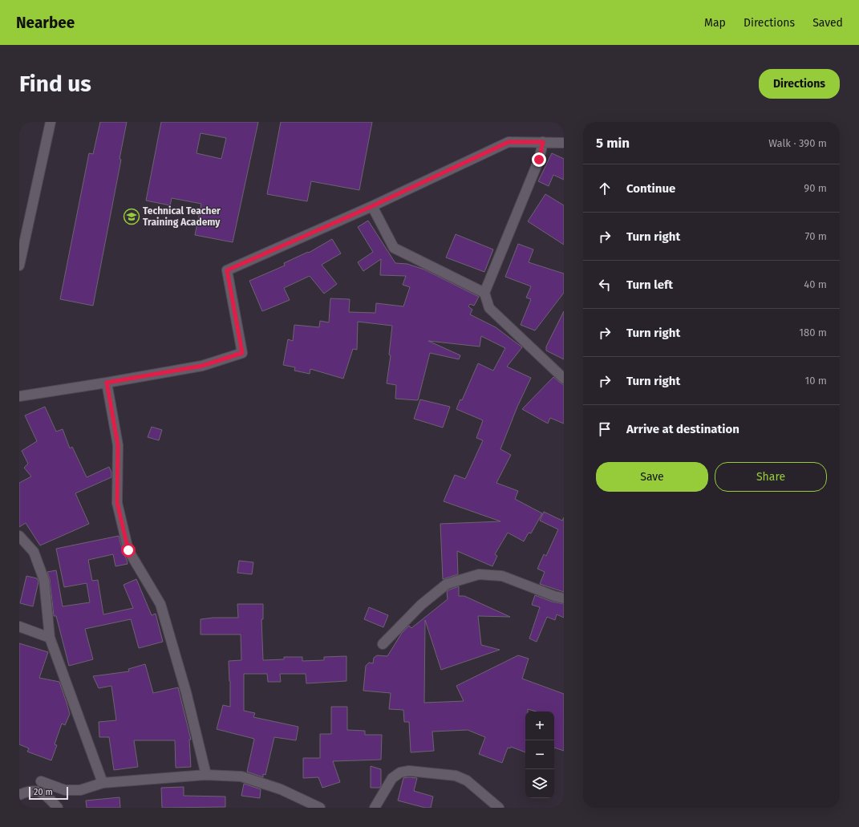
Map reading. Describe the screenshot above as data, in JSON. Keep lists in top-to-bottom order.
{
  "places": {
    "school or university": ["Technical Teacher Training Academy"]
  },
  "scale_bar": "20 m",
  "page": {
    "header": "Nearbee",
    "nav": ["Map", "Directions", "Saved"],
    "buttons": [
      "Directions",
      ["Save", "Share"]
    ],
    "title": "Find us",
    "heading": ["5 min", "Walk · 390 m"],
    "list": [
      ["Continue", "90 m"],
      ["Turn right", "70 m"],
      ["Turn left", "40 m"],
      ["Turn right", "180 m"],
      ["Turn right", "10 m"],
      "Arrive at destination"
    ],
    "map_buttons": ["+", "−"],
    "scale": "20 m"
  }
}
